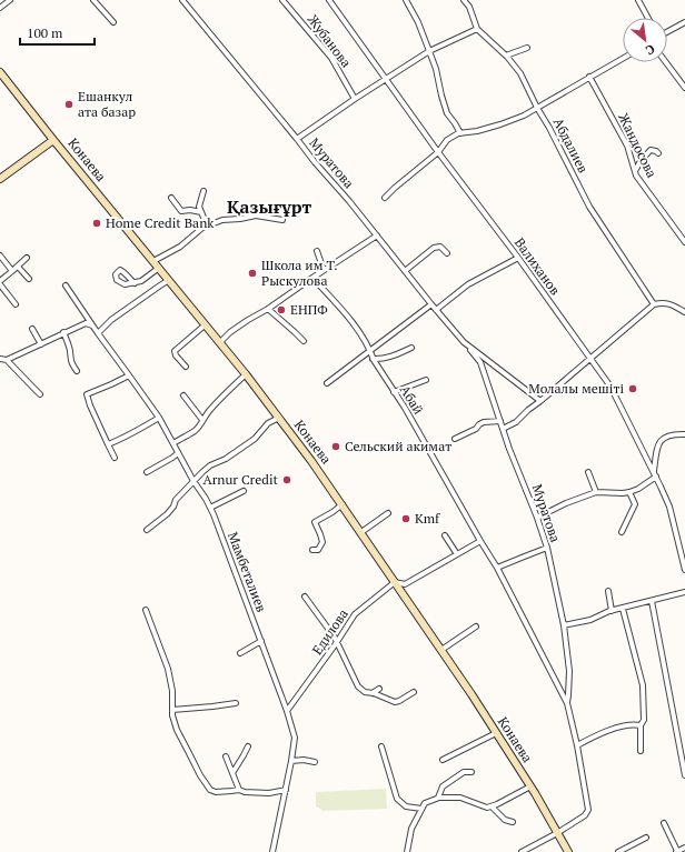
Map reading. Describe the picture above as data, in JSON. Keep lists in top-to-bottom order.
{
  "streets": {
    "main road": ["Конаева"],
    "street": [
      "Жубанова",
      "Абдалиев",
      "Жандосова",
      "Муратова",
      "Валиханов",
      "Абай",
      "Мамбеталиев",
      "Едилова"
    ]
  },
  "crossings": [
    ["Конаева", "Едилова"],
    ["Муратова", "Абай"],
    ["Мамбеталиев", "Едилова"]
  ],
  "districts": ["Қазығұрт"],
  "places": [
    "Ешанкул ата базар",
    "Home Credit Bank",
    "Школа им Т. Рыскулова",
    "ЕНПФ",
    "Молалы мешіті",
    "Сельский акимат",
    "Arnur Credit",
    "Kmf"
  ],
  "scale_bar": "100 m",
  "north": "bottom right"
}
